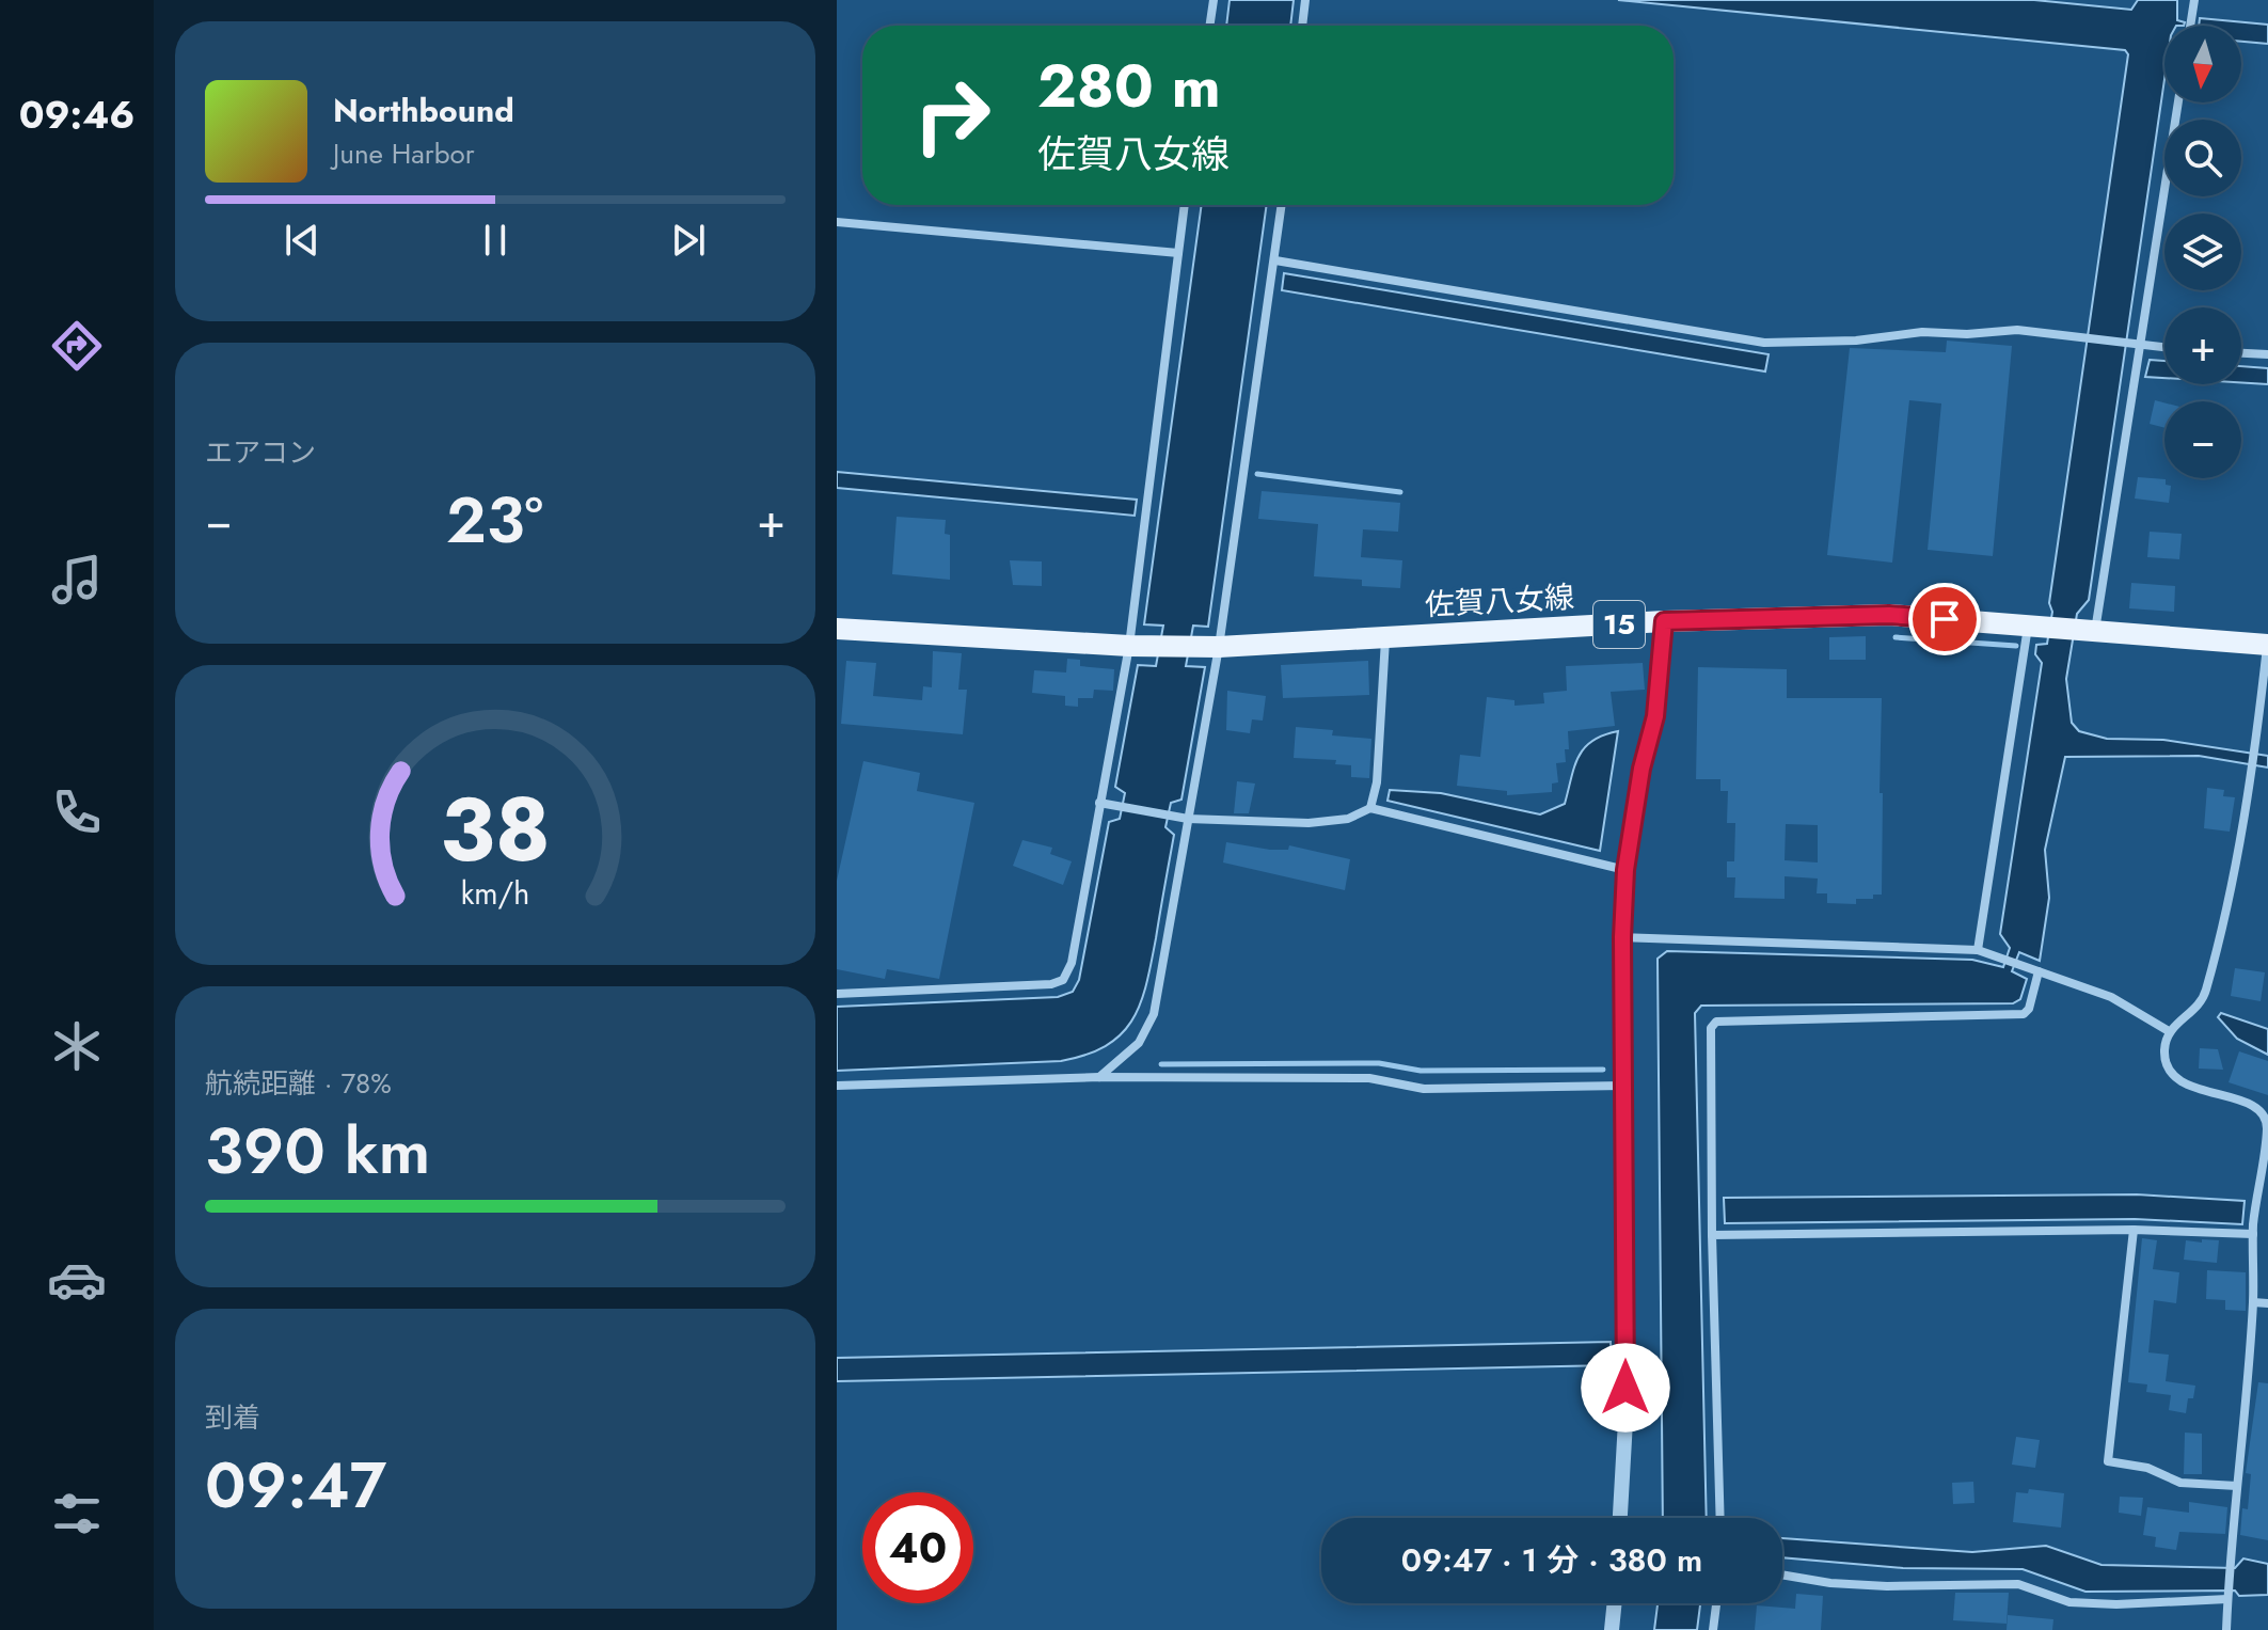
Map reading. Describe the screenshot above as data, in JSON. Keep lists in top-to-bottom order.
{
  "streets": {
    "main road": ["佐賀八女線", "15"]
  },
  "north": "bottom",
  "page": {
    "tabs": "09:46",
    "map_buttons": ["+", "−"],
    "turn": ["280 m", "佐賀八女線"],
    "song": ["Northbound", "June Harbor"],
    "tile": [
      "エアコン",
      ["航続距離 · 78%", "390 km"],
      ["到着", "09:47"]
    ],
    "heat": ["−", "23°", "+"],
    "limit": "40",
    "trip": "09:47 · 1 分 · 380 m",
    "gauge": ["38", "km/h"]
  }
}
